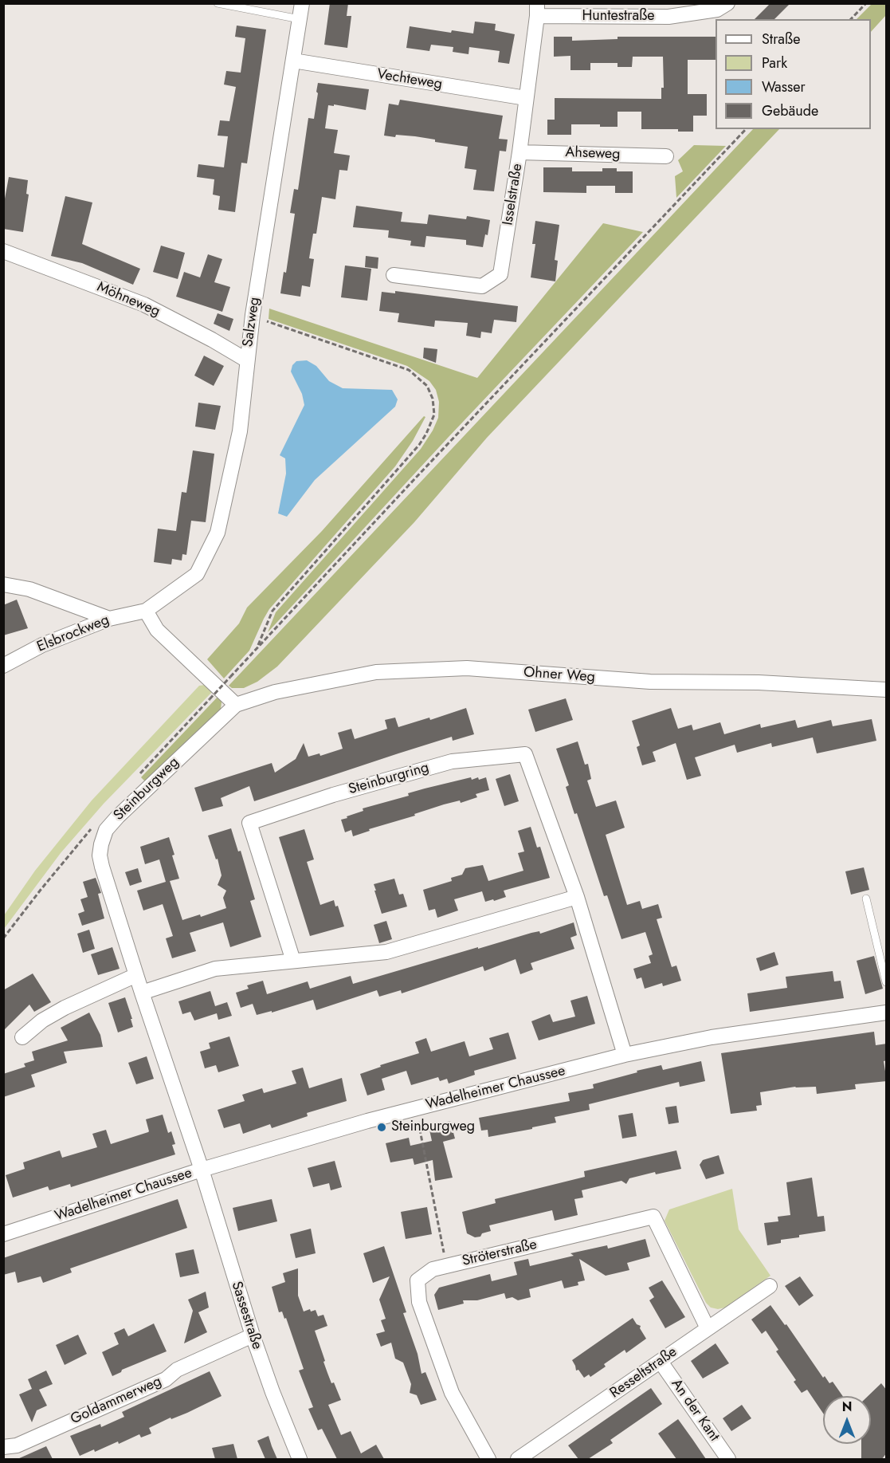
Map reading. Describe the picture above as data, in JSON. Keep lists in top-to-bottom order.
{
  "streets": {
    "street": [
      "Huntestraße",
      "Vechteweg",
      "Ahseweg",
      "Isselstraße",
      "Möhneweg",
      "Salzweg",
      "Elsbrockweg",
      "Ohner Weg",
      "Steinburgring",
      "Steinburgweg",
      "Wadelheimer Chaussee",
      "Ströterstraße",
      "Sassestraße",
      "Resseltstraße",
      "Goldammerweg",
      "An der Kant"
    ]
  },
  "crossings": [
    ["Huntestraße", "Isselstraße"],
    ["Vechteweg", "Isselstraße"],
    ["Vechteweg", "Salzweg"],
    ["Ahseweg", "Isselstraße"],
    ["Möhneweg", "Salzweg"],
    ["Salzweg", "Elsbrockweg"],
    ["Ohner Weg", "Steinburgweg"],
    ["Steinburgring", "Wadelheimer Chaussee"],
    ["Steinburgweg", "Wadelheimer Chaussee"],
    ["Steinburgweg", "Sassestraße"],
    ["Wadelheimer Chaussee", "Sassestraße"],
    ["Ströterstraße", "Resseltstraße"],
    ["Sassestraße", "Goldammerweg"],
    ["Resseltstraße", "An der Kant"]
  ],
  "places": ["Steinburgweg"],
  "legend": [
    "Straße",
    "Park",
    "Wasser",
    "Gebäude"
  ],
  "north": "top"
}
